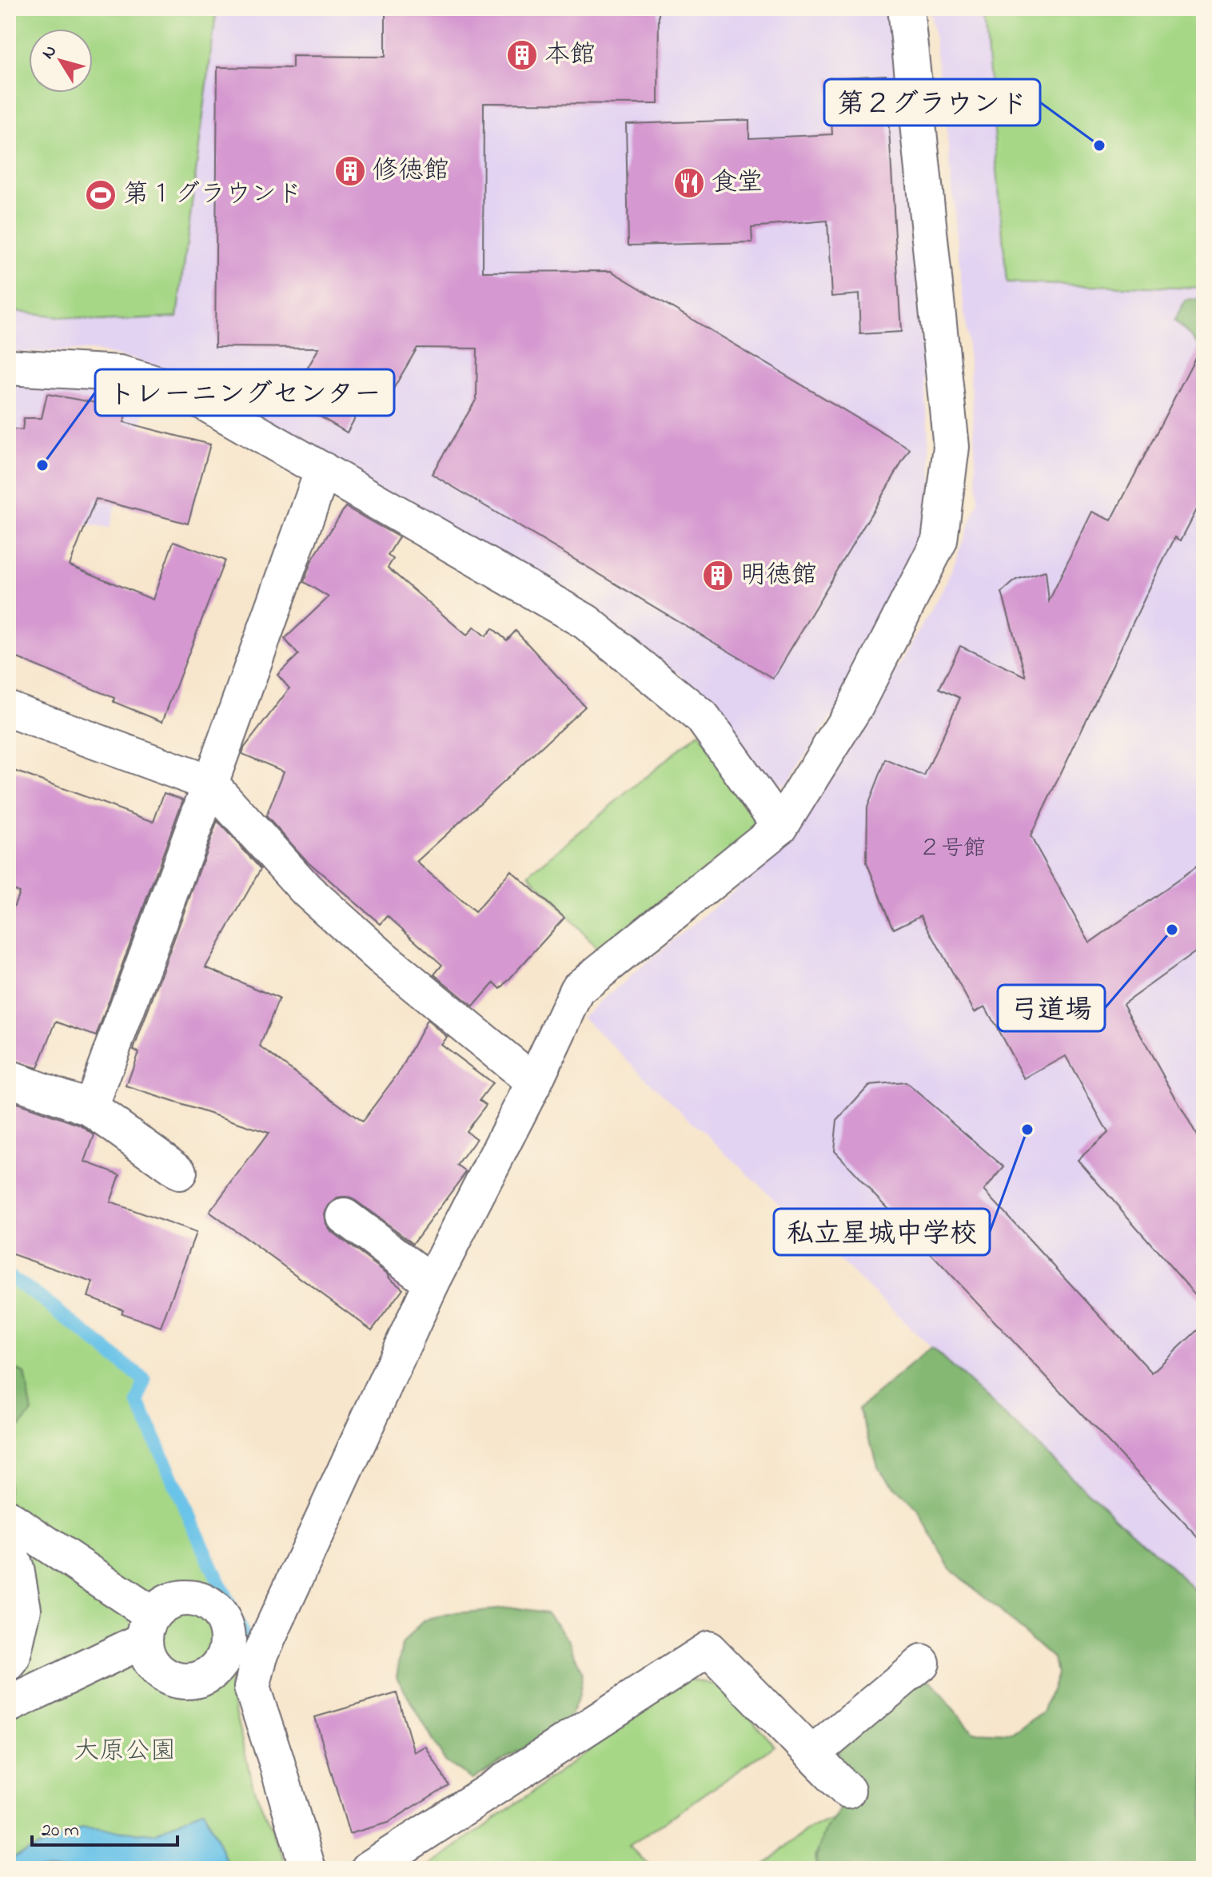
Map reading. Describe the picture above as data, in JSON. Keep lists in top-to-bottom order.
{
  "parks": ["大原公園"],
  "places": {
    "building": ["本館", "修徳館", "明徳館"],
    "other": [
      "第２グラウンド",
      "トレーニングセンター",
      "弓道場",
      "私立星城中学校"
    ],
    "restaurant": ["食堂"],
    "sports": ["第１グラウンド"]
  },
  "house_numbers": ["２号館"],
  "scale_bar": "20 m",
  "north": "top left"
}
